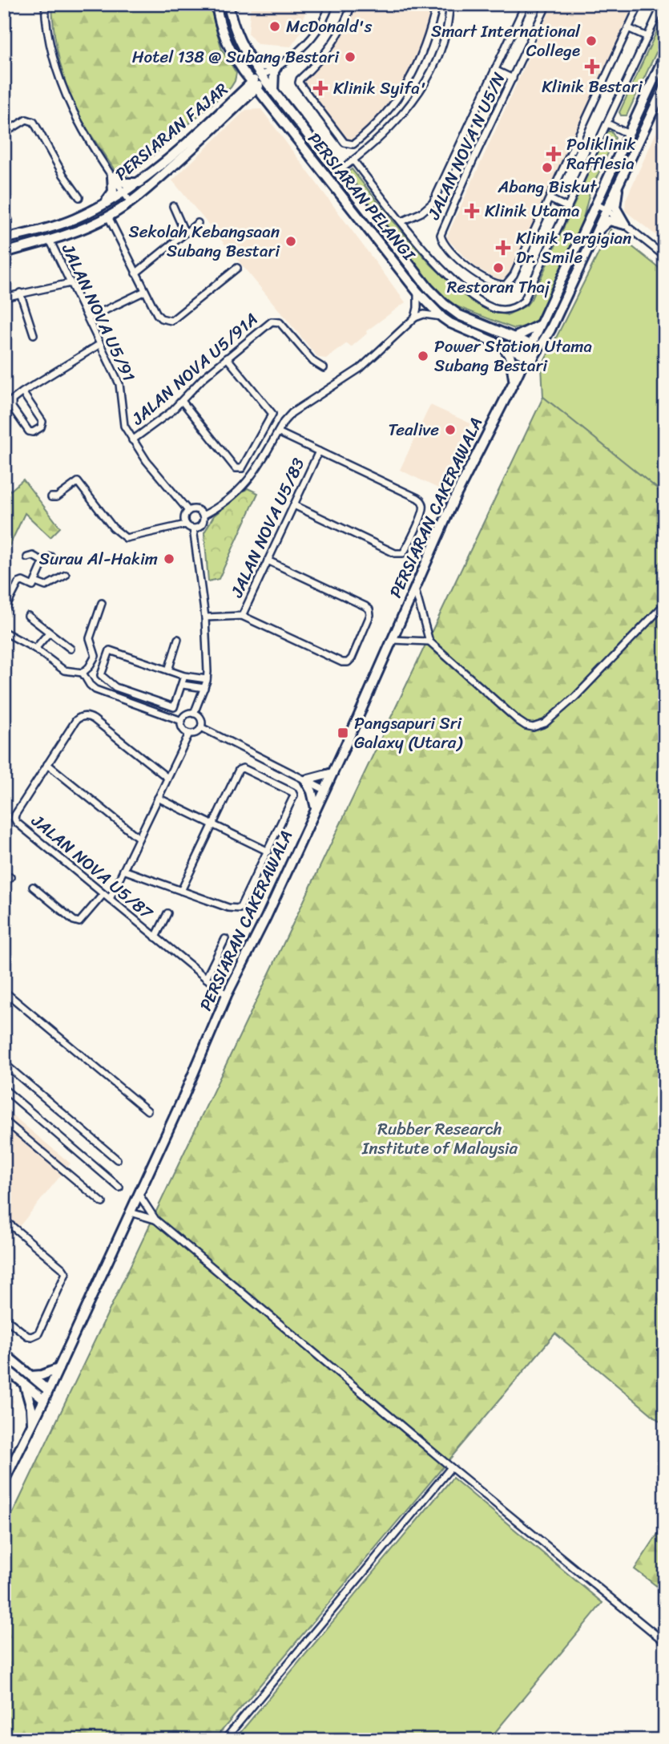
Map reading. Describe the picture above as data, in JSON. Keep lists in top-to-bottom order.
{
  "streets": {
    "street": [
      "PERSIARAN FAJAR",
      "JALAN NOVA N U5/N",
      "PERSIARAN PELANGI",
      "JALAN NOVA U5/91",
      "JALAN NOVA U5/91A",
      "PERSIARAN CAKERAWALA",
      "JALAN NOVA U5/83",
      "JALAN NOVA U5/87"
    ]
  },
  "crossings": [
    ["PERSIARAN PELANGI", "PERSIARAN CAKERAWALA"],
    ["JALAN NOVA U5/91", "JALAN NOVA U5/91A"],
    ["PERSIARAN CAKERAWALA", "JALAN NOVA U5/87"]
  ],
  "parks": ["Rubber Research Institute of Malaysia"],
  "places": {
    "other": [
      "McDonald's",
      "Smart International College",
      "Hotel 138 @ Subang Bestari",
      "Abang Biskut",
      "Sekolah Kebangsaan Subang Bestari",
      "Restoran Thaj",
      "Power Station Utama Subang Bestari",
      "Tealive",
      "Surau Al-Hakim"
    ],
    "health": [
      "Klinik Bestari",
      "Klinik Syifa'",
      "Poliklinik Rafflesia",
      "Klinik Utama",
      "Klinik Pergigian Dr. Smile"
    ],
    "transit": ["Pangsapuri Sri Galaxy (Utara)"]
  }
}
